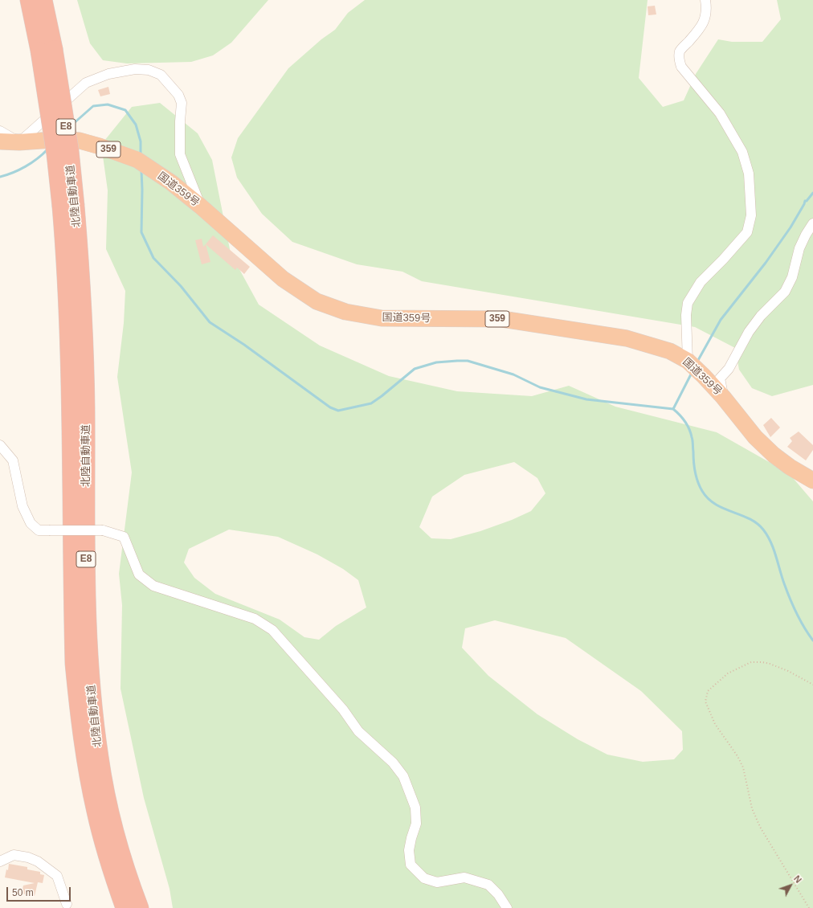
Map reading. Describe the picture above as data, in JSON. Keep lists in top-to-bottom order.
{
  "streets": {
    "highway": [
      "E8",
      "359",
      "国道359号",
      "北陸自動車道"
    ]
  },
  "scale_bar": "50 m",
  "north": "top right"
}
